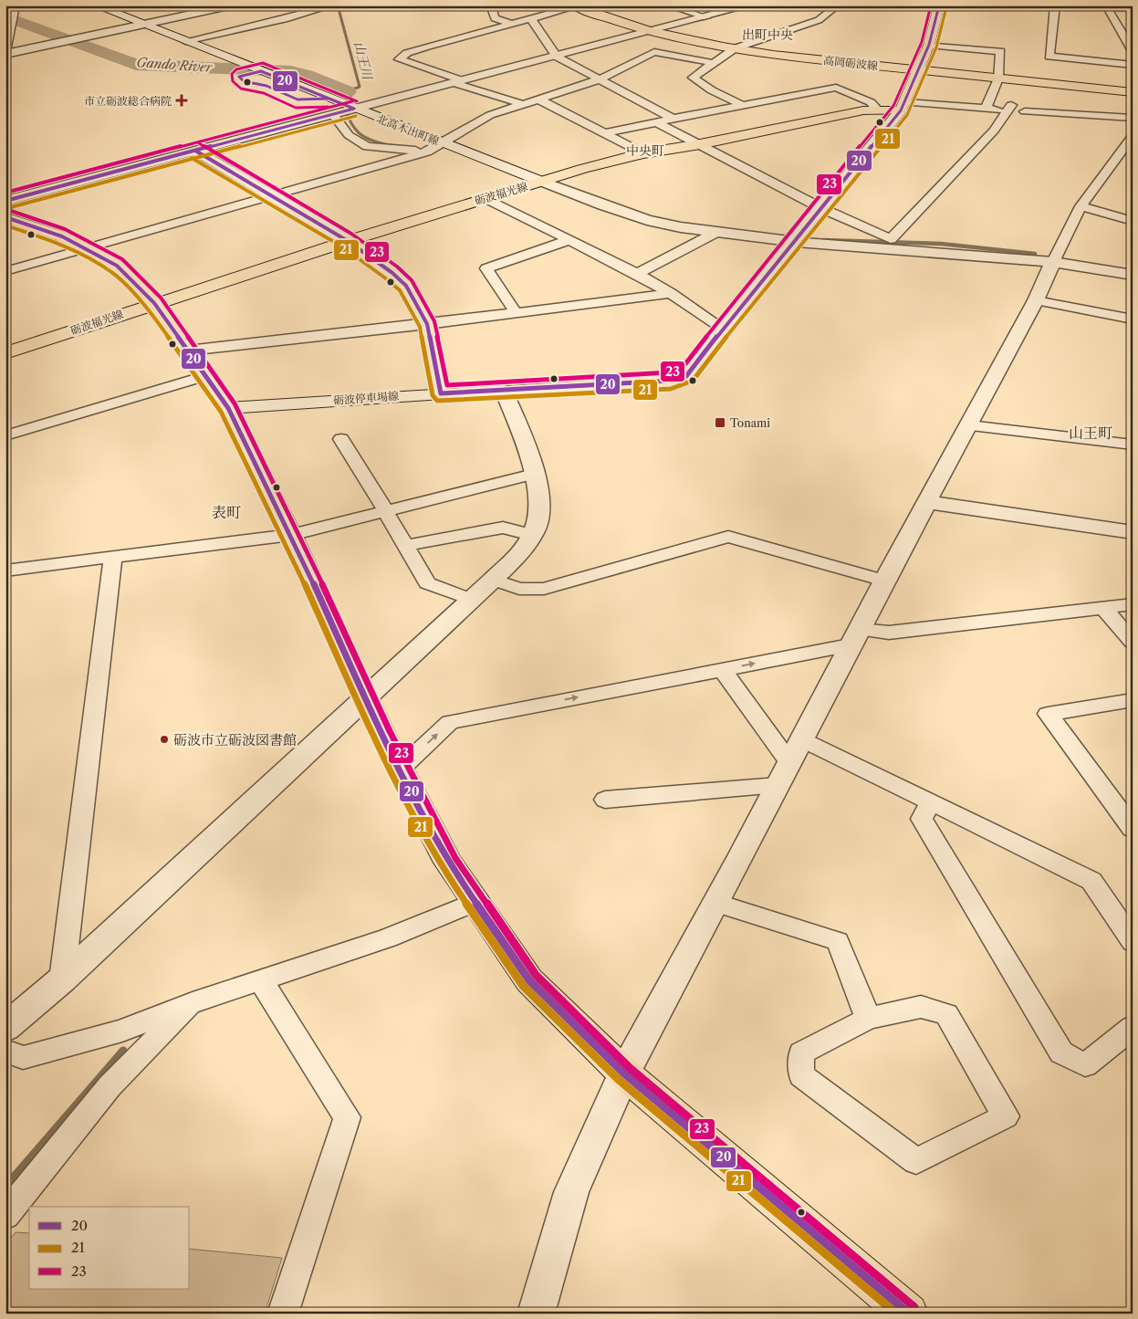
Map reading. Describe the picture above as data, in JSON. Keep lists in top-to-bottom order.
{
  "streets": {
    "main road": [
      "高岡砺波線",
      "北高木出町線",
      "砺波福光線",
      "砺波停車場線"
    ]
  },
  "crossings": [
    ["北高木出町線", "砺波福光線"]
  ],
  "districts": [
    "出町中央",
    "中央町",
    "山王町",
    "表町"
  ],
  "water": ["山王川", "Gando River"],
  "places": {
    "health": ["市立砺波総合病院"],
    "transit": ["Tonami"],
    "other": ["砺波市立砺波図書館"]
  },
  "lines": ["transit line 20", "transit line 23", "transit line 21"],
  "legend": ["20", "21", "23"]
}
